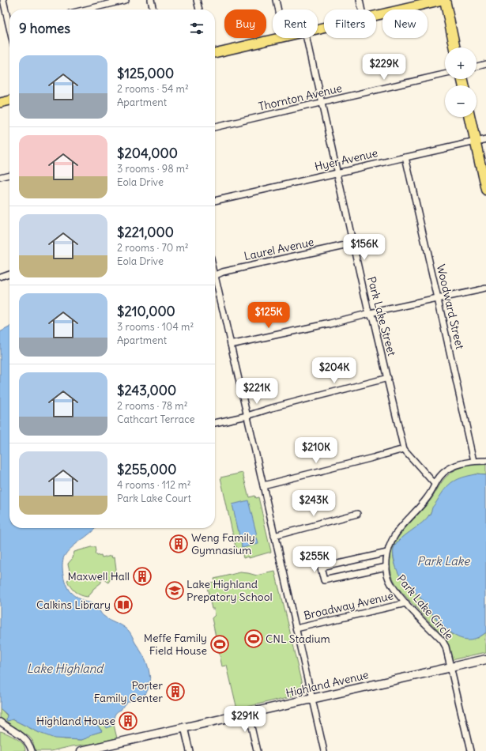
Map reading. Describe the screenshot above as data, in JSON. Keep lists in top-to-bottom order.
{
  "streets": {
    "street": [
      "Thornton Avenue",
      "Hyer Avenue",
      "Laurel Avenue",
      "Woodward Street",
      "Park Lake Street",
      "Broadway Avenue",
      "Park Lake Circle",
      "Highland Avenue"
    ]
  },
  "crossings": [
    ["Thornton Avenue", "Park Lake Street"],
    ["Hyer Avenue", "Woodward Street"],
    ["Hyer Avenue", "Park Lake Street"],
    ["Laurel Avenue", "Park Lake Street"],
    ["Woodward Street", "Park Lake Circle"],
    ["Park Lake Street", "Park Lake Circle"],
    ["Broadway Avenue", "Park Lake Circle"],
    ["Park Lake Circle", "Highland Avenue"]
  ],
  "water": ["Park Lake", "Lake Highland"],
  "places": {
    "building": [
      "Weng Family Gymnasium",
      "Maxwell Hall",
      "Porter Family Center",
      "Highland House"
    ],
    "school or university": ["Lake Highland Prepatory School"],
    "library": ["Calkins Library"],
    "sports": ["CNL Stadium", "Meffe Family Field House"]
  },
  "page": {
    "chip": [
      "Buy",
      "Rent",
      "Filters",
      "New"
    ],
    "heading": "9 homes",
    "map_buttons": ["+", "−"],
    "list": [
      {
        "name": "$125,000",
        "note": "2 rooms · 54 m² · Apartment"
      },
      {
        "name": "$204,000",
        "note": "3 rooms · 98 m² · Eola Drive"
      },
      {
        "name": "$221,000",
        "note": "2 rooms · 70 m² · Eola Drive"
      },
      {
        "name": "$210,000",
        "note": "3 rooms · 104 m² · Apartment"
      },
      {
        "name": "$243,000",
        "note": "2 rooms · 78 m² · Cathcart Terrace"
      },
      {
        "name": "$255,000",
        "note": "4 rooms · 112 m² · Park Lake Court"
      }
    ],
    "price": [
      "$229K",
      "$156K",
      "$125K",
      "$204K",
      "$221K",
      "$210K",
      "$243K",
      "$255K",
      "$291K"
    ]
  }
}
